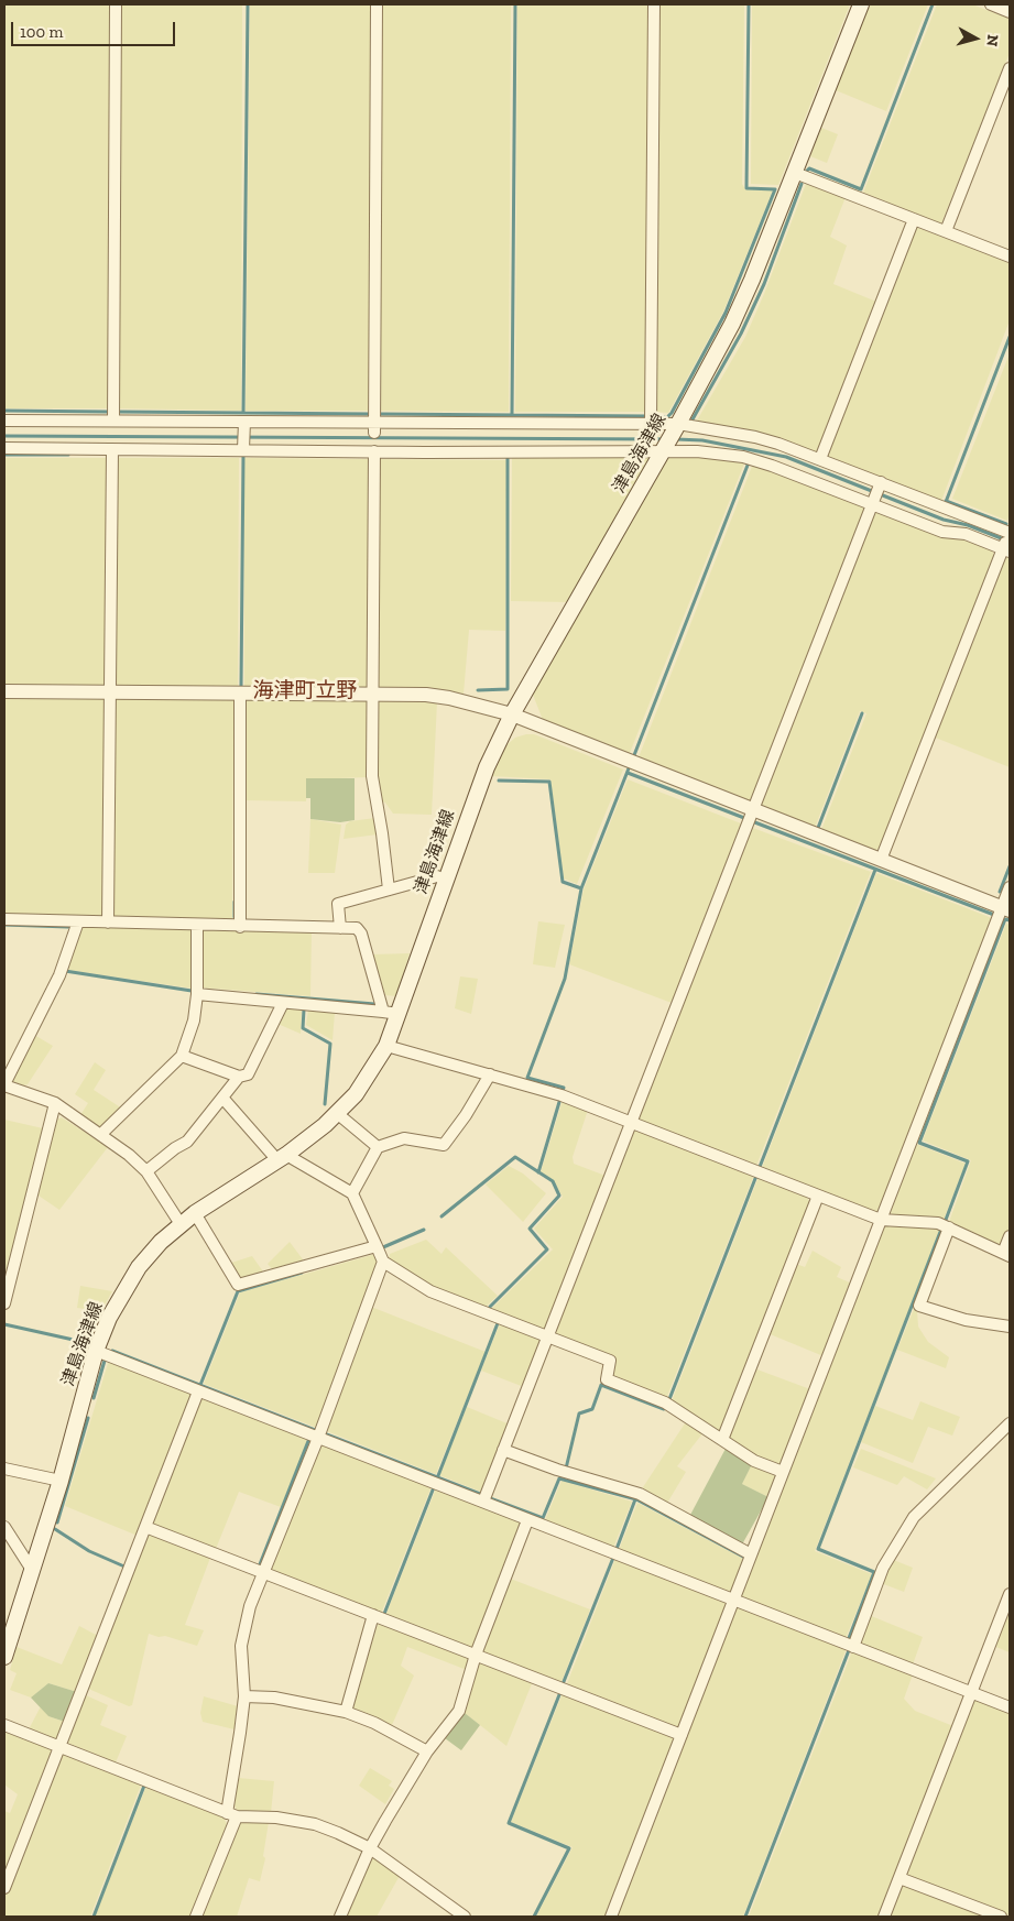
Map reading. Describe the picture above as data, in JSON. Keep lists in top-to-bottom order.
{
  "streets": {
    "main road": ["津島海津線"]
  },
  "districts": ["海津町立野"],
  "scale_bar": "100 m",
  "north": "right"
}
